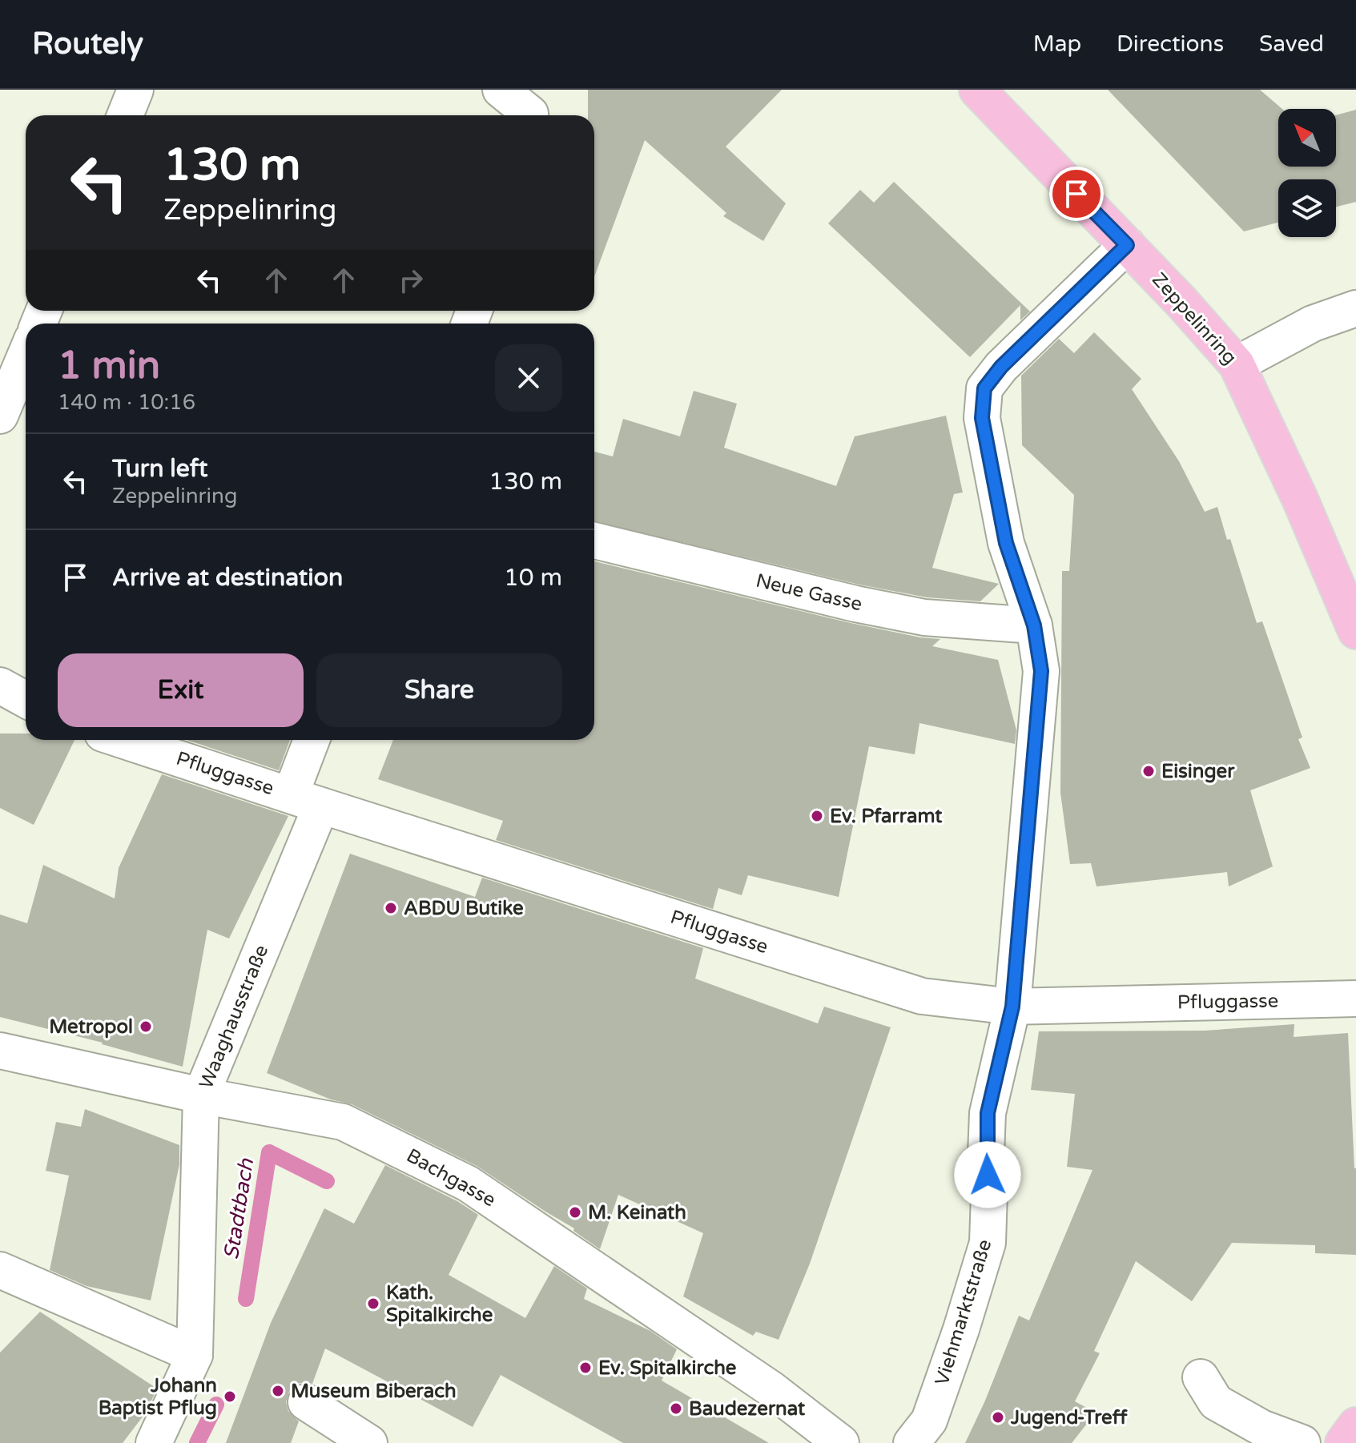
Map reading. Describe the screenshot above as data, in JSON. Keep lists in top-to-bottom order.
{
  "streets": {
    "main road": ["Zeppelinring"],
    "street": [
      "Neue Gasse",
      "Pfluggasse",
      "Waaghausstraße",
      "Bachgasse",
      "Viehmarktstraße"
    ]
  },
  "crossings": [
    ["Zeppelinring", "Viehmarktstraße"],
    ["Neue Gasse", "Viehmarktstraße"],
    ["Pfluggasse", "Waaghausstraße"],
    ["Pfluggasse", "Viehmarktstraße"],
    ["Waaghausstraße", "Bachgasse"]
  ],
  "water": ["Stadtbach"],
  "places": [
    "Eisinger",
    "Ev. Pfarramt",
    "ABDU Butike",
    "Metropol",
    "M. Keinath",
    "Kath. Spitalkirche",
    "Ev. Spitalkirche",
    "Museum Biberach",
    "Johann Baptist Pflug",
    "Baudezernat",
    "Jugend-Treff"
  ],
  "north": "top left",
  "page": {
    "header": "Routely",
    "nav": ["Map", "Directions", "Saved"],
    "turn": ["130 m", "Zeppelinring"],
    "heading": ["1 min", "140 m · 10:16"],
    "list": [
      {
        "name": "Turn left",
        "note": "Zeppelinring",
        "value": "130 m"
      },
      {
        "name": "Arrive at destination",
        "value": "10 m"
      }
    ],
    "buttons": ["Exit", "Share"]
  }
}
